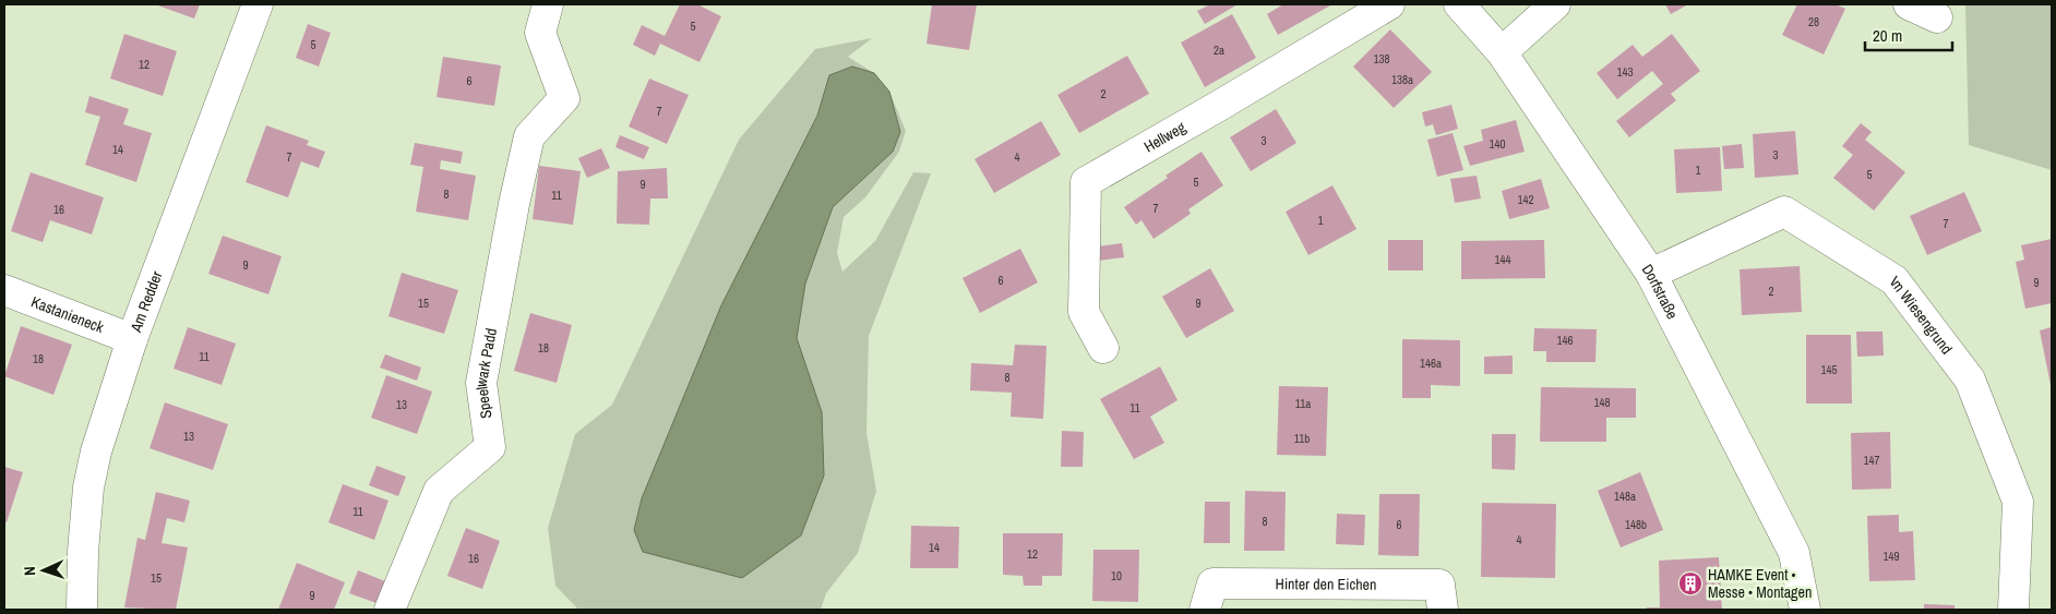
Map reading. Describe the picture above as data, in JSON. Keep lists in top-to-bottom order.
{
  "streets": {
    "street": [
      "Hellweg",
      "Dorfstraße",
      "Am Redder",
      "Kastanieneck",
      "Im Wiesengrund",
      "Speelwark Padd",
      "Hinter den Eichen"
    ]
  },
  "crossings": [
    ["Dorfstraße", "Im Wiesengrund"],
    ["Am Redder", "Kastanieneck"]
  ],
  "places": {
    "building": ["HAMKE Event • Messe • Montagen"]
  },
  "house_numbers": [
    "28",
    "5",
    "5",
    "2a",
    "138",
    "12",
    "143",
    "138a",
    "6",
    "2",
    "7",
    "3",
    "140",
    "14",
    "3",
    "7",
    "4",
    "1",
    "5",
    "5",
    "9",
    "8",
    "11",
    "142",
    "7",
    "16",
    "1",
    "7",
    "144",
    "9",
    "6",
    "9",
    "2",
    "15",
    "9",
    "146",
    "18",
    "11",
    "18",
    "146a",
    "145",
    "8",
    "148",
    "11a",
    "13",
    "11",
    "13",
    "11b",
    "147",
    "148a",
    "11",
    "8",
    "6",
    "148b",
    "4",
    "14",
    "12",
    "149",
    "16",
    "10",
    "15",
    "9"
  ],
  "scale_bar": "20 m",
  "north": "left"
}
